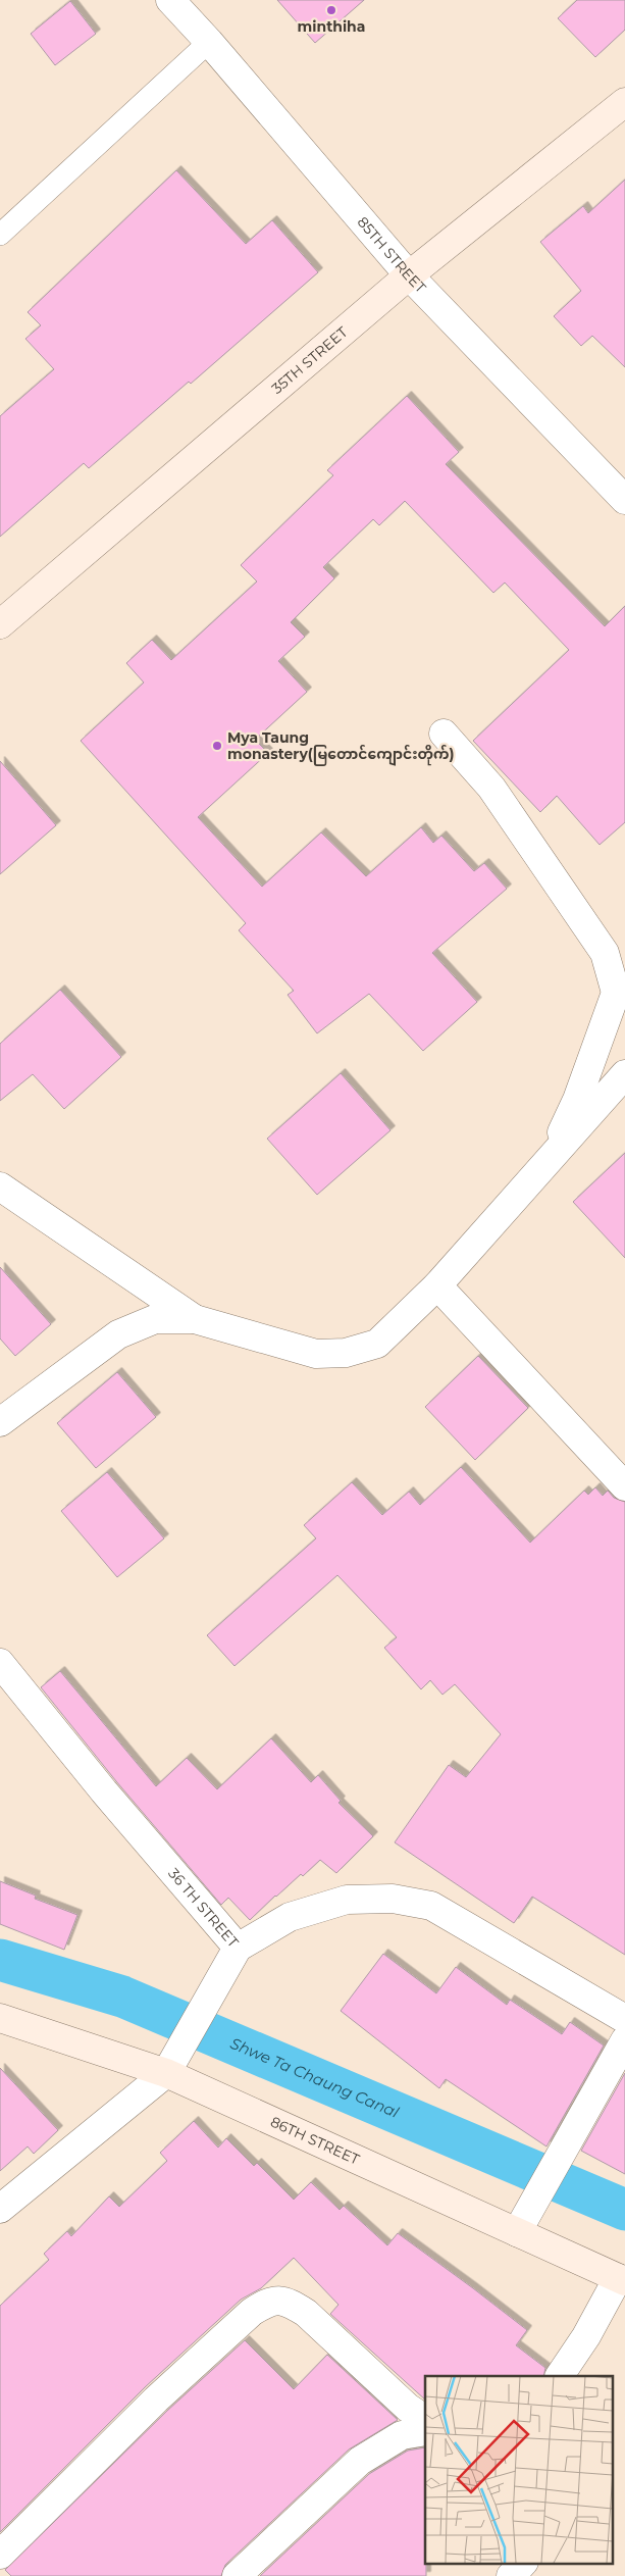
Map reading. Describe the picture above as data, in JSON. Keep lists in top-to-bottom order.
{
  "streets": {
    "main road": ["35TH STREET", "86TH STREET"],
    "street": ["85TH STREET", "36 TH STREET"]
  },
  "crossings": [
    ["85TH STREET", "35TH STREET"],
    ["36 TH STREET", "86TH STREET"]
  ],
  "water": ["Shwe Ta Chaung Canal"],
  "places": ["minthiha", "Mya Taung monastery(မြတောင်ကျောင်းတိုက်)"]
}
